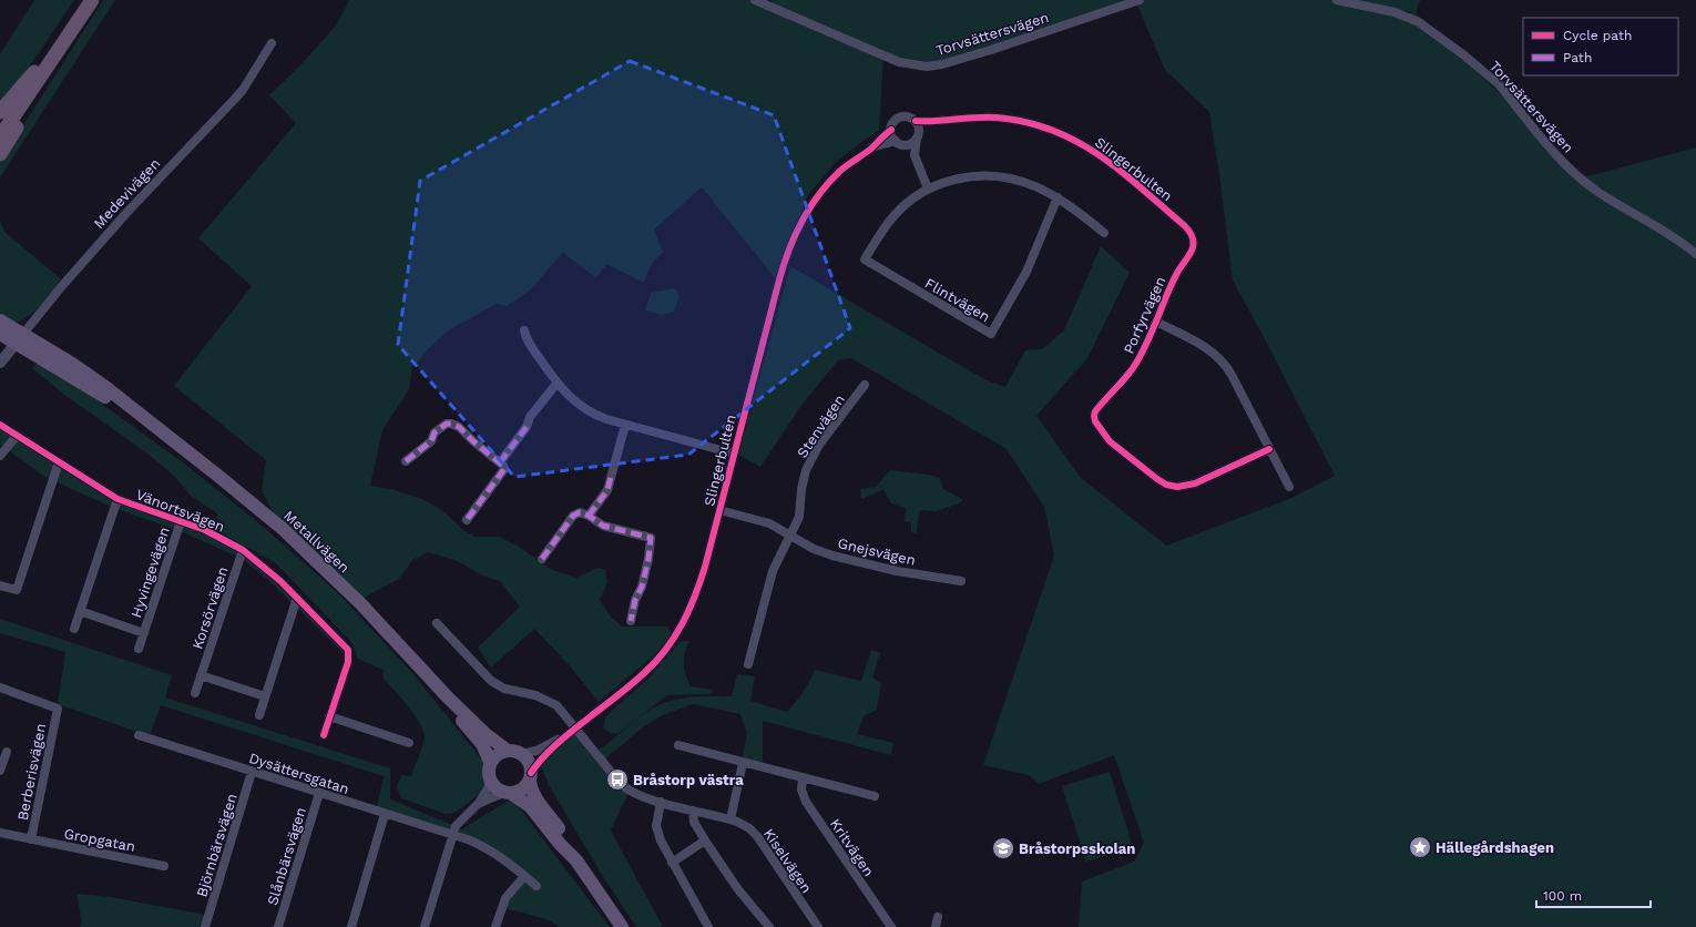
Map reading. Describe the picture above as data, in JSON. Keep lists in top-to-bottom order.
{
  "streets": {
    "main road": ["Metallvägen"],
    "street": [
      "Torvsättersvägen",
      "Slingerbulten",
      "Medevivägen",
      "Flintvägen",
      "Porfyrvägen",
      "Stenvägen",
      "Vänortsvägen",
      "Gnejsvägen",
      "Hyvingevägen",
      "Korsörvägen",
      "Berberisvägen",
      "Dysättersgatan",
      "Gropgatan",
      "Björnbärsvägen",
      "Kritvägen",
      "Slånbärsvägen",
      "Kiselvägen"
    ]
  },
  "crossings": [
    ["Slingerbulten", "Porfyrvägen"],
    ["Slingerbulten", "Metallvägen"],
    ["Slingerbulten", "Gnejsvägen"],
    ["Slingerbulten", "Kiselvägen"],
    ["Medevivägen", "Metallvägen"],
    ["Stenvägen", "Gnejsvägen"],
    ["Vänortsvägen", "Hyvingevägen"],
    ["Vänortsvägen", "Korsörvägen"],
    ["Berberisvägen", "Gropgatan"],
    ["Dysättersgatan", "Björnbärsvägen"],
    ["Dysättersgatan", "Slånbärsvägen"]
  ],
  "places": {
    "bus stop": ["Bråstorp västra"],
    "place": ["Hällegårdshagen"],
    "school or university": ["Bråstorpsskolan"]
  },
  "legend": ["Cycle path", "Path"],
  "scale_bar": "100 m"
}
